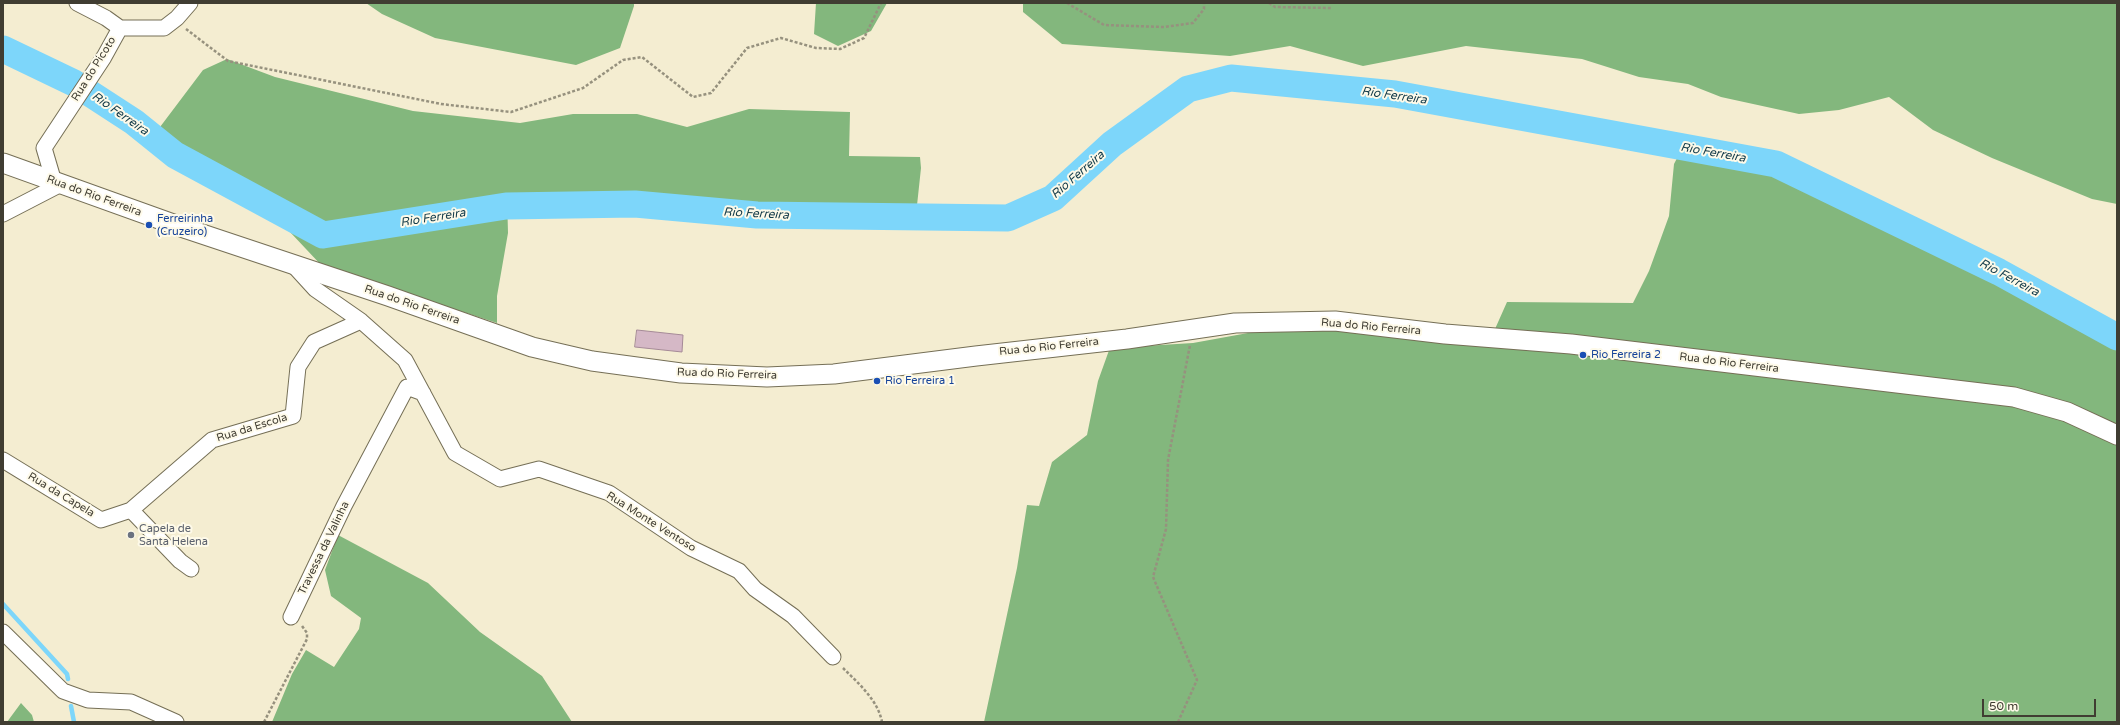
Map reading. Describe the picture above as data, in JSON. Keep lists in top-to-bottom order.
{
  "streets": {
    "street": [
      "Rua do Picoto",
      "Rua do Rio Ferreira",
      "Rua da Escola",
      "Rua da Capela",
      "Rua Monte Ventoso",
      "Travessa da Valinha"
    ]
  },
  "crossings": [
    ["Rua do Picoto", "Rua do Rio Ferreira"],
    ["Rua do Rio Ferreira", "Rua Monte Ventoso"],
    ["Rua da Escola", "Rua da Capela"],
    ["Rua da Escola", "Rua Monte Ventoso"],
    ["Rua Monte Ventoso", "Travessa da Valinha"]
  ],
  "water": ["Rio Ferreira"],
  "places": [
    "Ferreirinha (Cruzeiro)",
    "Rio Ferreira 2",
    "Rio Ferreira 1",
    "Capela de Santa Helena"
  ],
  "scale_bar": "50 m"
}
